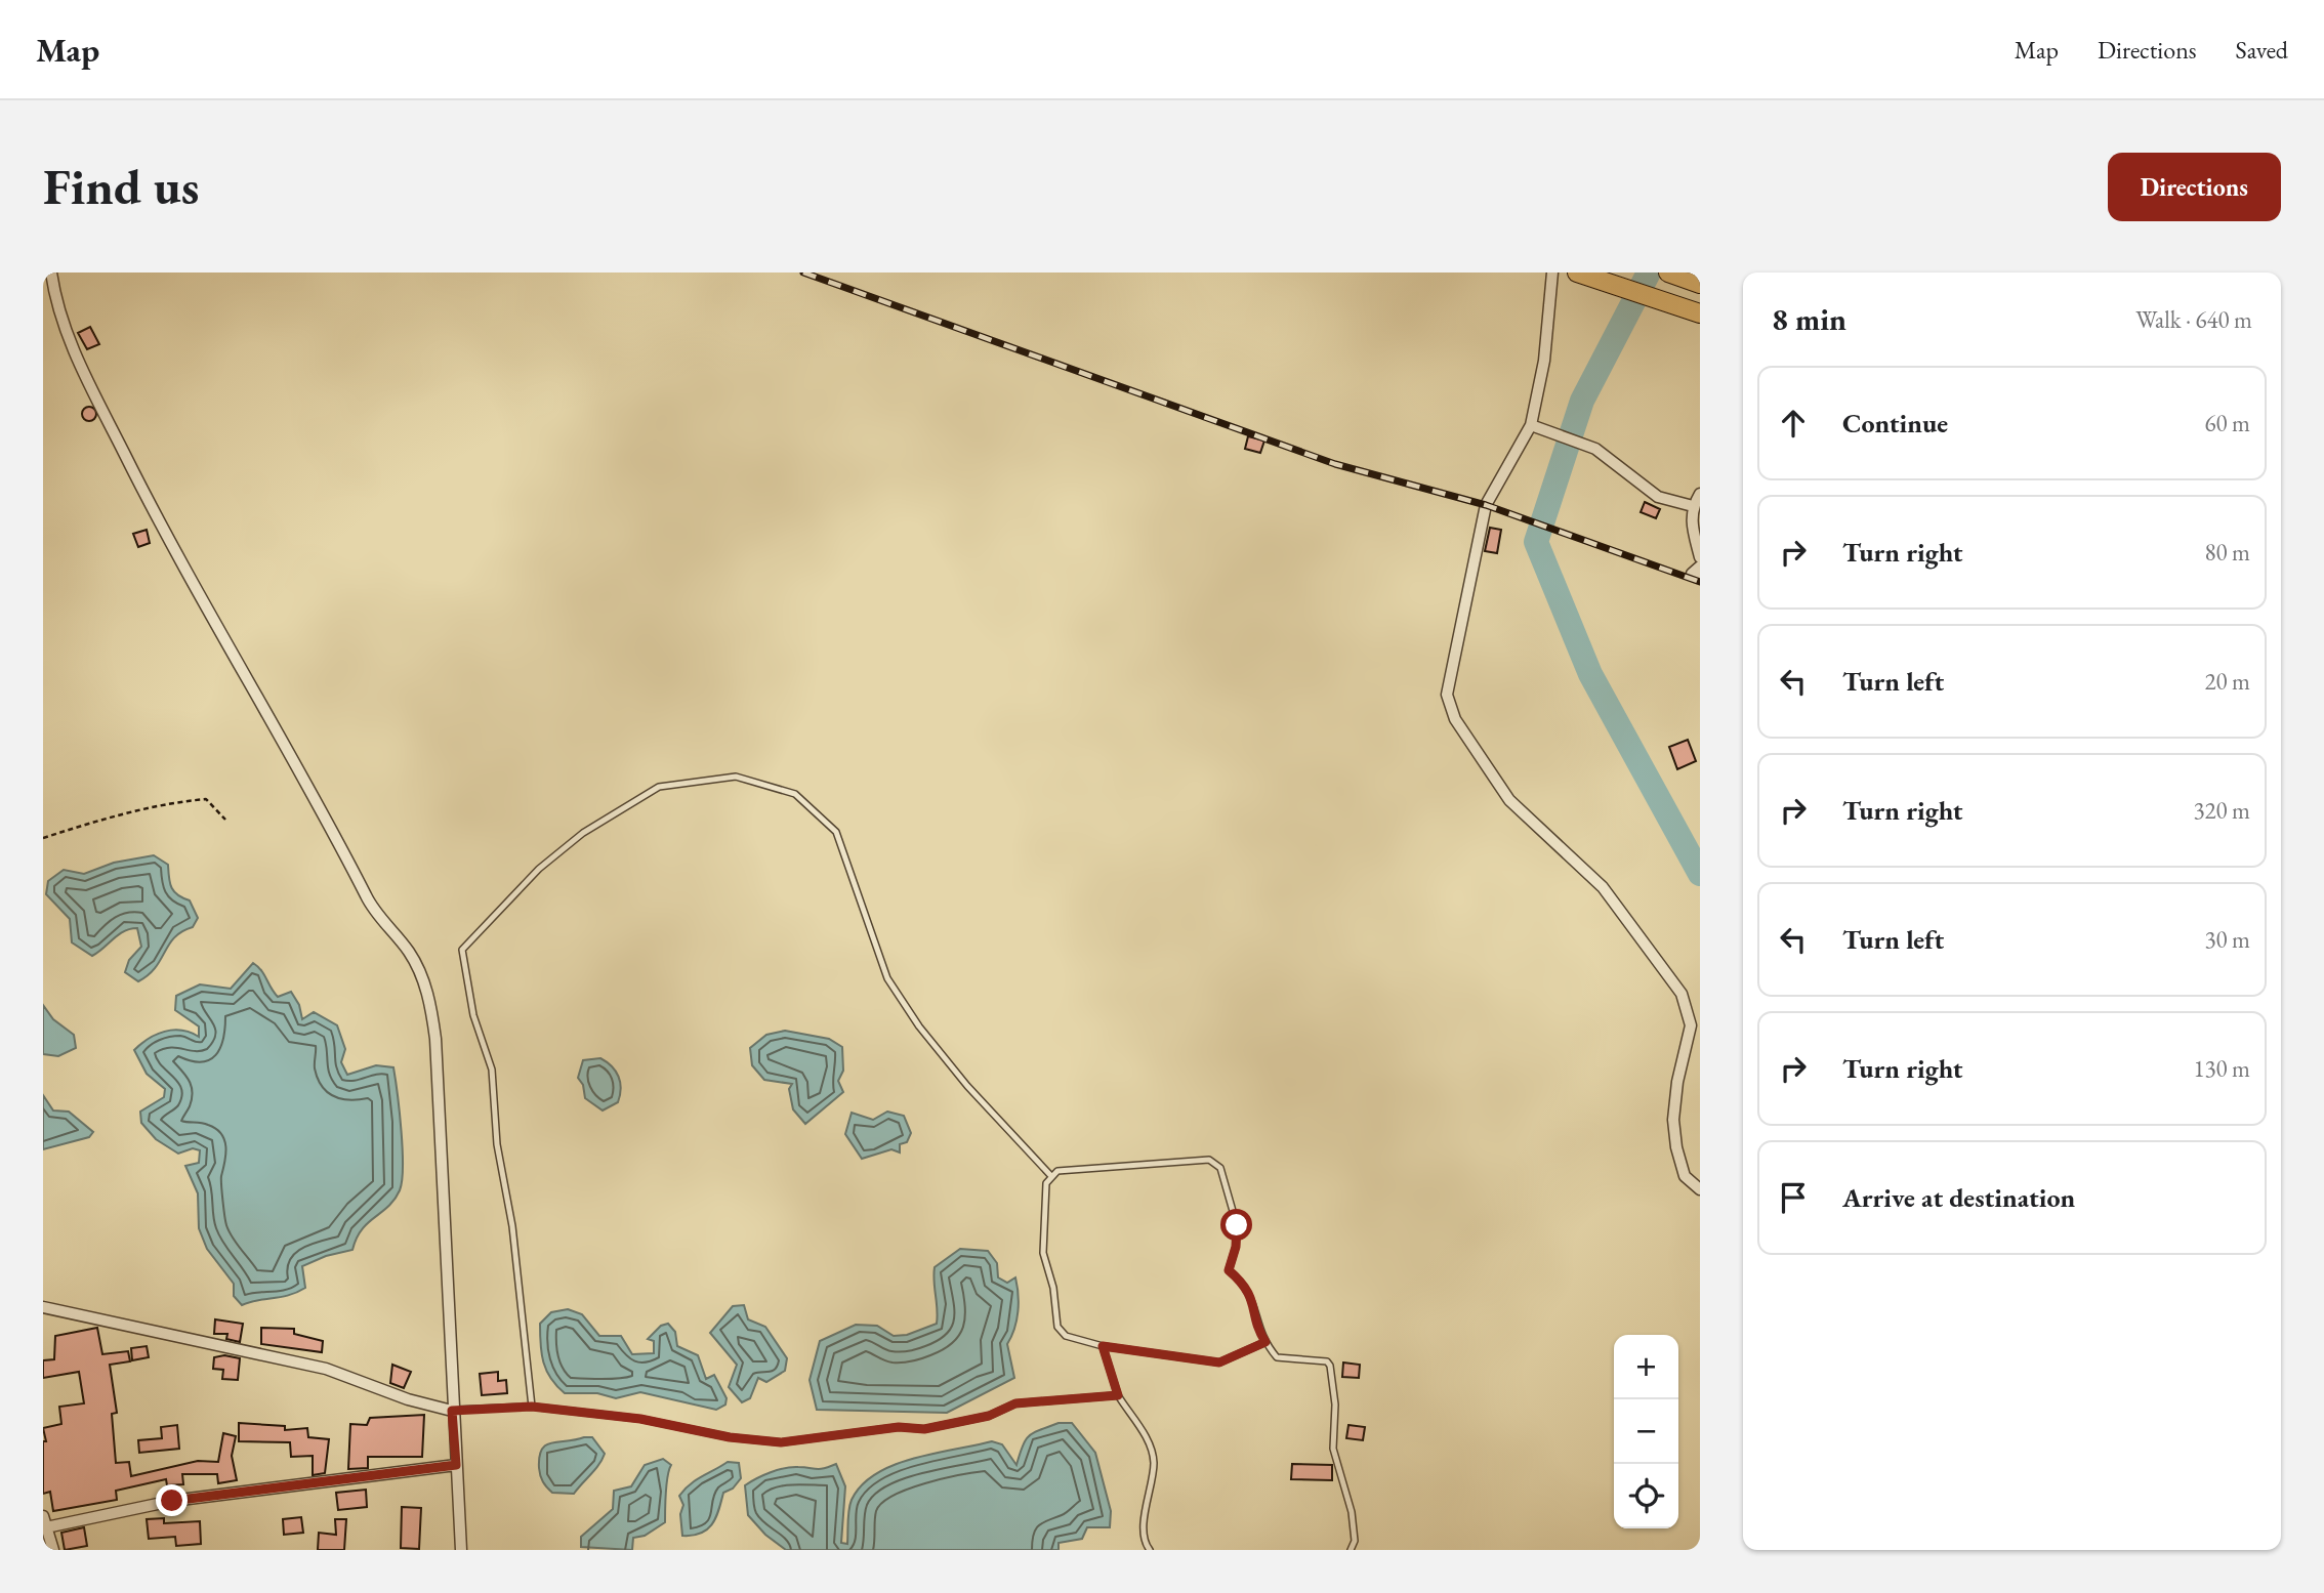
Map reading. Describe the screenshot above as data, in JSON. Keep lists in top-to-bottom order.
{
  "page": {
    "header": "Map",
    "nav": ["Map", "Directions", "Saved"],
    "buttons": "Directions",
    "title": "Find us",
    "heading": ["8 min", "Walk · 640 m"],
    "list": [
      ["Continue", "60 m"],
      ["Turn right", "80 m"],
      ["Turn left", "20 m"],
      ["Turn right", "320 m"],
      ["Turn left", "30 m"],
      ["Turn right", "130 m"],
      "Arrive at destination"
    ],
    "map_buttons": ["+", "−"]
  }
}
